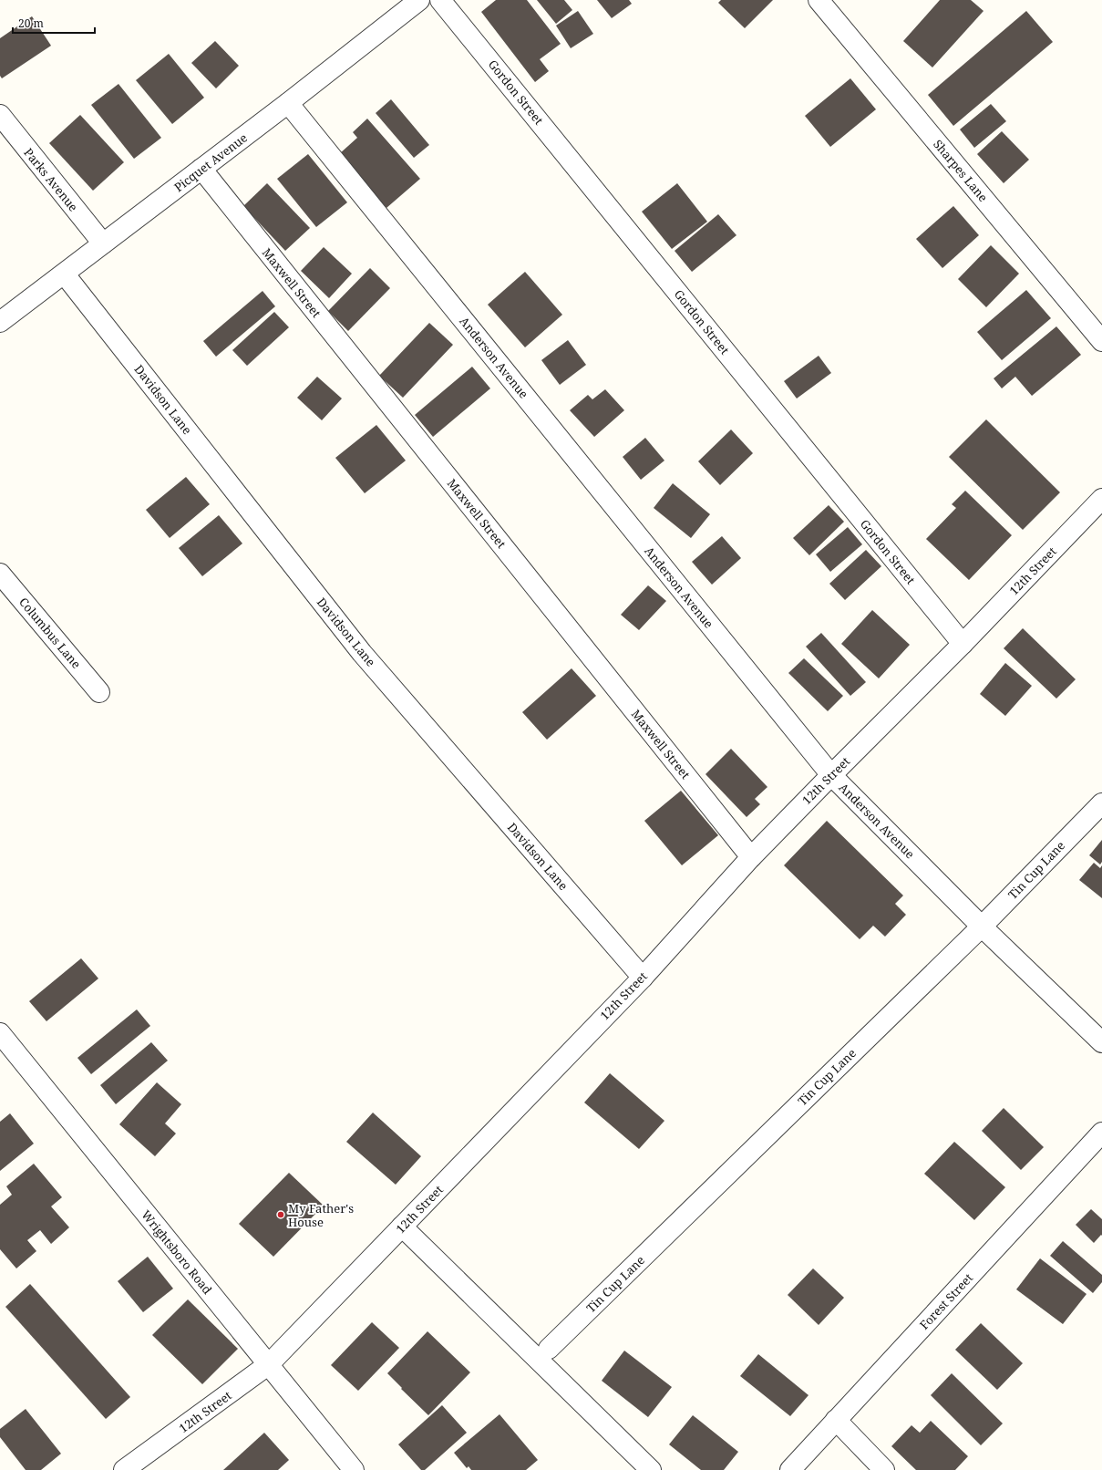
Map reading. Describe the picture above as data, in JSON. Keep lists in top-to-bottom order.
{
  "streets": {
    "street": [
      "Gordon Street",
      "Picquet Avenue",
      "Sharpes Lane",
      "Parks Avenue",
      "Maxwell Street",
      "Anderson Avenue",
      "Davidson Lane",
      "12th Street",
      "Columbus Lane",
      "Tin Cup Lane",
      "Wrightsboro Road",
      "Forest Street"
    ]
  },
  "crossings": [
    ["Gordon Street", "12th Street"],
    ["Picquet Avenue", "Parks Avenue"],
    ["Picquet Avenue", "Maxwell Street"],
    ["Picquet Avenue", "Anderson Avenue"],
    ["Picquet Avenue", "Davidson Lane"],
    ["Maxwell Street", "12th Street"],
    ["Anderson Avenue", "12th Street"],
    ["Anderson Avenue", "Tin Cup Lane"],
    ["Davidson Lane", "12th Street"],
    ["12th Street", "Wrightsboro Road"]
  ],
  "places": ["My Father's House"],
  "scale_bar": "20 m"
}
